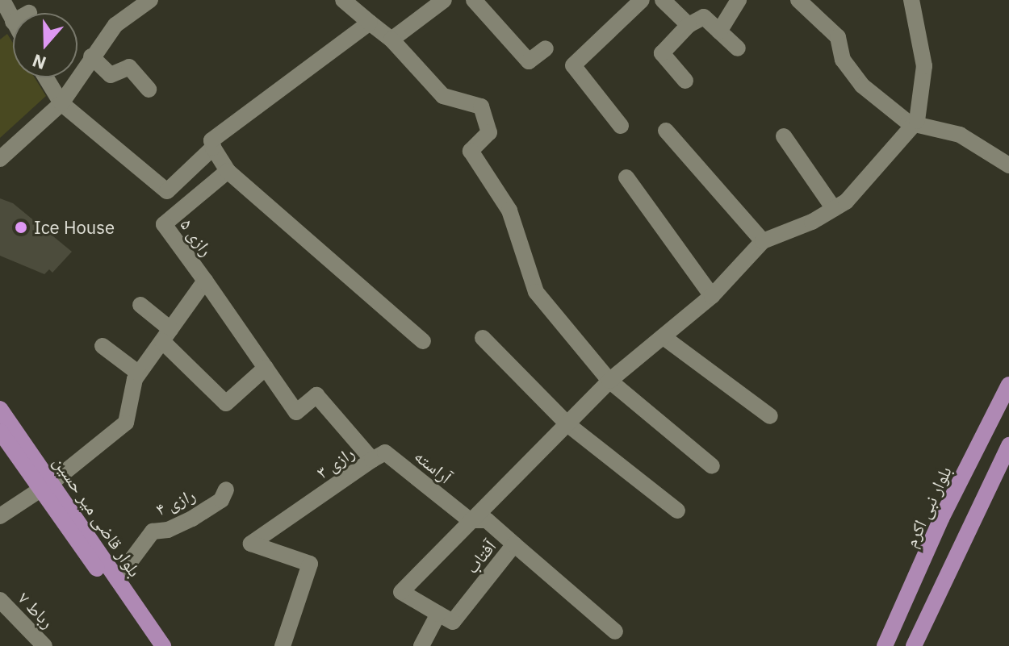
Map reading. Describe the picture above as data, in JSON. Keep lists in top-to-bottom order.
{
  "streets": {
    "main road": ["بلوار نبی اکرم", "بلوار قاضی میر حسین"],
    "street": [
      "رازی ۵",
      "رازی ۳",
      "آراسته",
      "رازی ۴",
      "آفتاب",
      "رباط ۷"
    ]
  },
  "crossings": [
    ["رازی ۵", "رازی ۳"],
    ["رازی ۵", "بلوار قاضی میر حسین"],
    ["رازی ۳", "آراسته"],
    ["آراسته", "آفتاب"],
    ["رازی ۴", "بلوار قاضی میر حسین"]
  ],
  "places": ["Ice House"],
  "north": "bottom"
}
